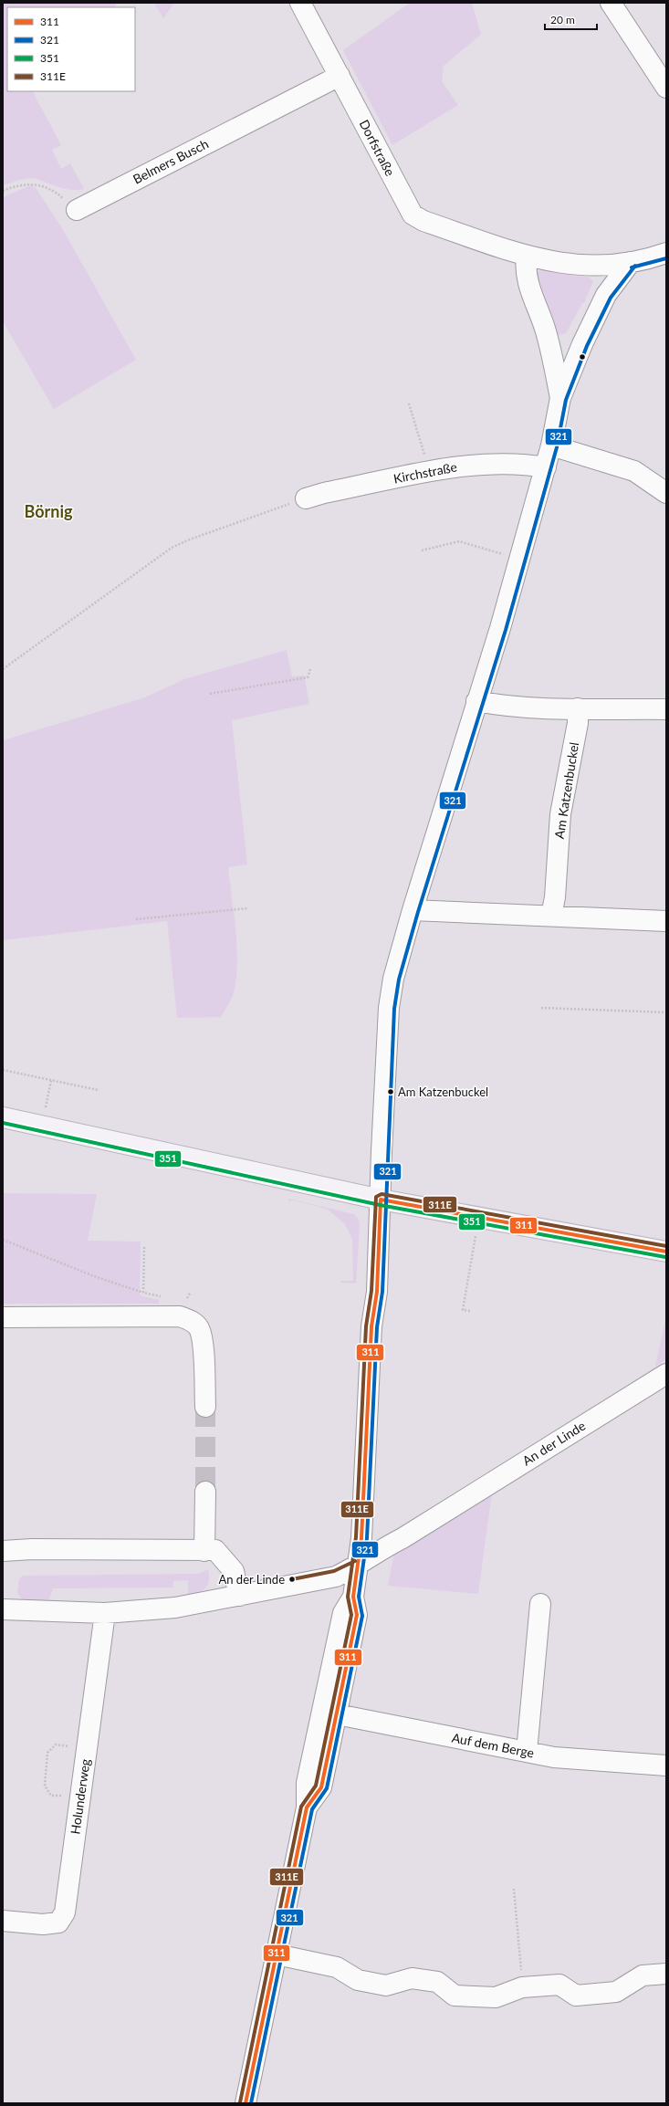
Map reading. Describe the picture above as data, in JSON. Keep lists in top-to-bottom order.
{
  "streets": {
    "street": [
      "Dorfstraße",
      "Belmers Busch",
      "Kirchstraße",
      "Am Katzenbuckel",
      "An der Linde",
      "Auf dem Berge",
      "Holunderweg"
    ]
  },
  "crossings": [
    ["Dorfstraße", "Belmers Busch"],
    ["An der Linde", "Holunderweg"]
  ],
  "districts": ["Börnig"],
  "places": ["Am Katzenbuckel", "An der Linde"],
  "lines": [
    "transit line 321",
    "transit line 351",
    "transit line 311E",
    "transit line 311"
  ],
  "legend": [
    "311",
    "321",
    "351",
    "311E"
  ],
  "scale_bar": "20 m"
}
